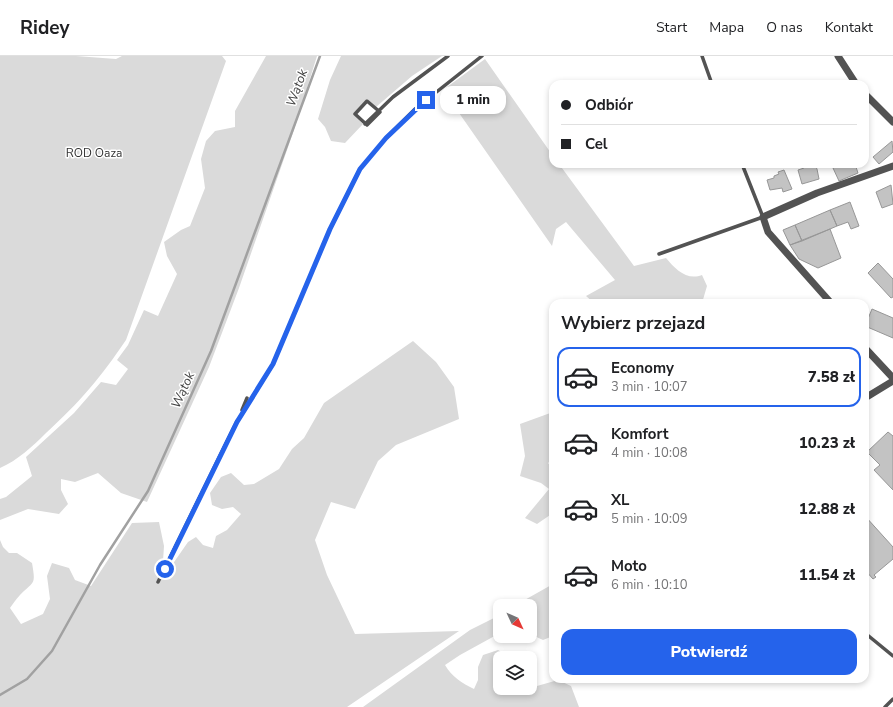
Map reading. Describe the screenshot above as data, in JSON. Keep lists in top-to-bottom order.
{
  "water": ["Wątok"],
  "parks": ["ROD Oaza"],
  "north": "bottom right",
  "page": {
    "header": "Ridey",
    "nav": [
      "Start",
      "Mapa",
      "O nas",
      "Kontakt"
    ],
    "banner": ["Odbiór", "Cel"],
    "bubble": "1 min",
    "heading": "Wybierz przejazd",
    "list": [
      {
        "name": "Economy",
        "note": "3 min · 10:07",
        "value": "7.58 zł"
      },
      {
        "name": "Komfort",
        "note": "4 min · 10:08",
        "value": "10.23 zł"
      },
      {
        "name": "XL",
        "note": "5 min · 10:09",
        "value": "12.88 zł"
      },
      {
        "name": "Moto",
        "note": "6 min · 10:10",
        "value": "11.54 zł"
      }
    ],
    "buttons": "Potwierdź"
  }
}
